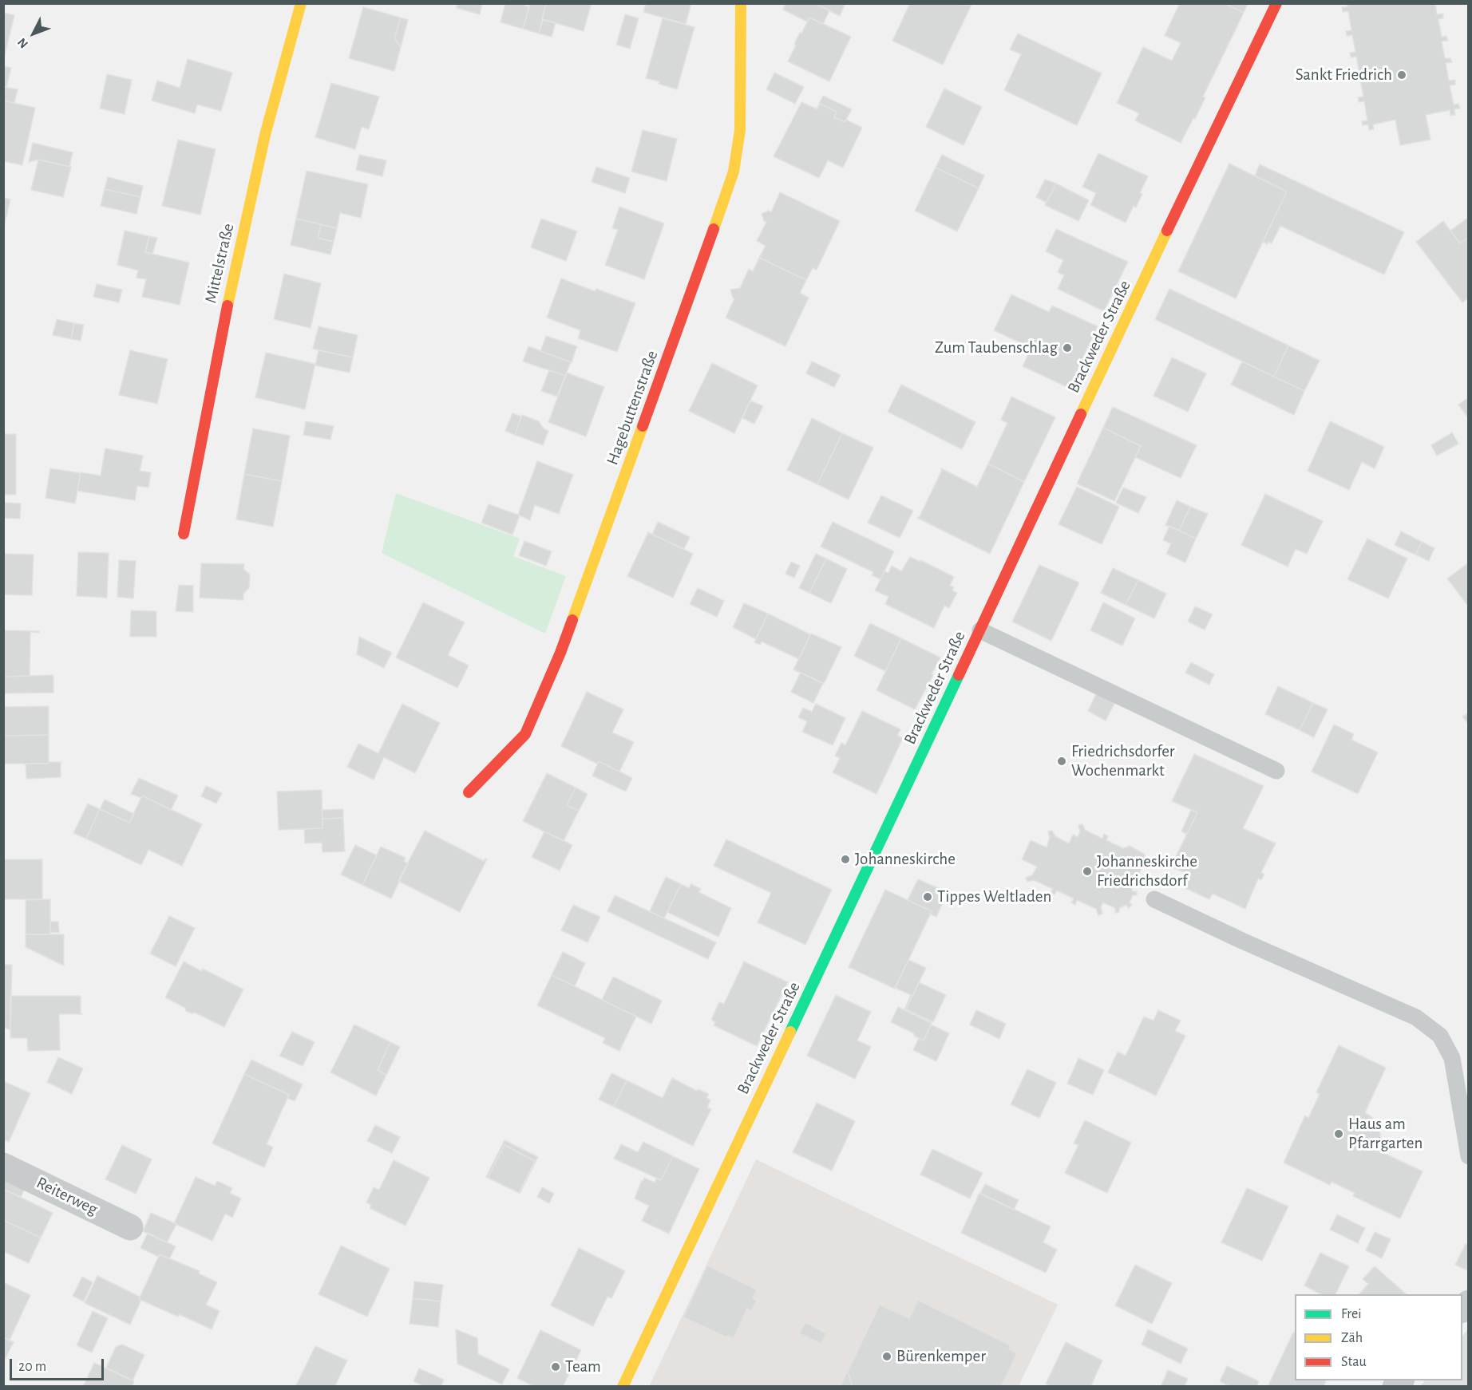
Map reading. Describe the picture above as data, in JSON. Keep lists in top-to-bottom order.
{
  "streets": {
    "main road": ["Mittelstraße", "Brackweder Straße", "Hagebuttenstraße"],
    "street": ["Reiterweg"]
  },
  "places": [
    "Sankt Friedrich",
    "Zum Taubenschlag",
    "Friedrichsdorfer Wochenmarkt",
    "Johanneskirche",
    "Johanneskirche Friedrichsdorf",
    "Tippes Weltladen",
    "Haus am Pfarrgarten",
    "Bürenkemper",
    "Team"
  ],
  "legend": ["Frei", "Zäh", "Stau"],
  "scale_bar": "20 m",
  "north": "bottom left"
}
